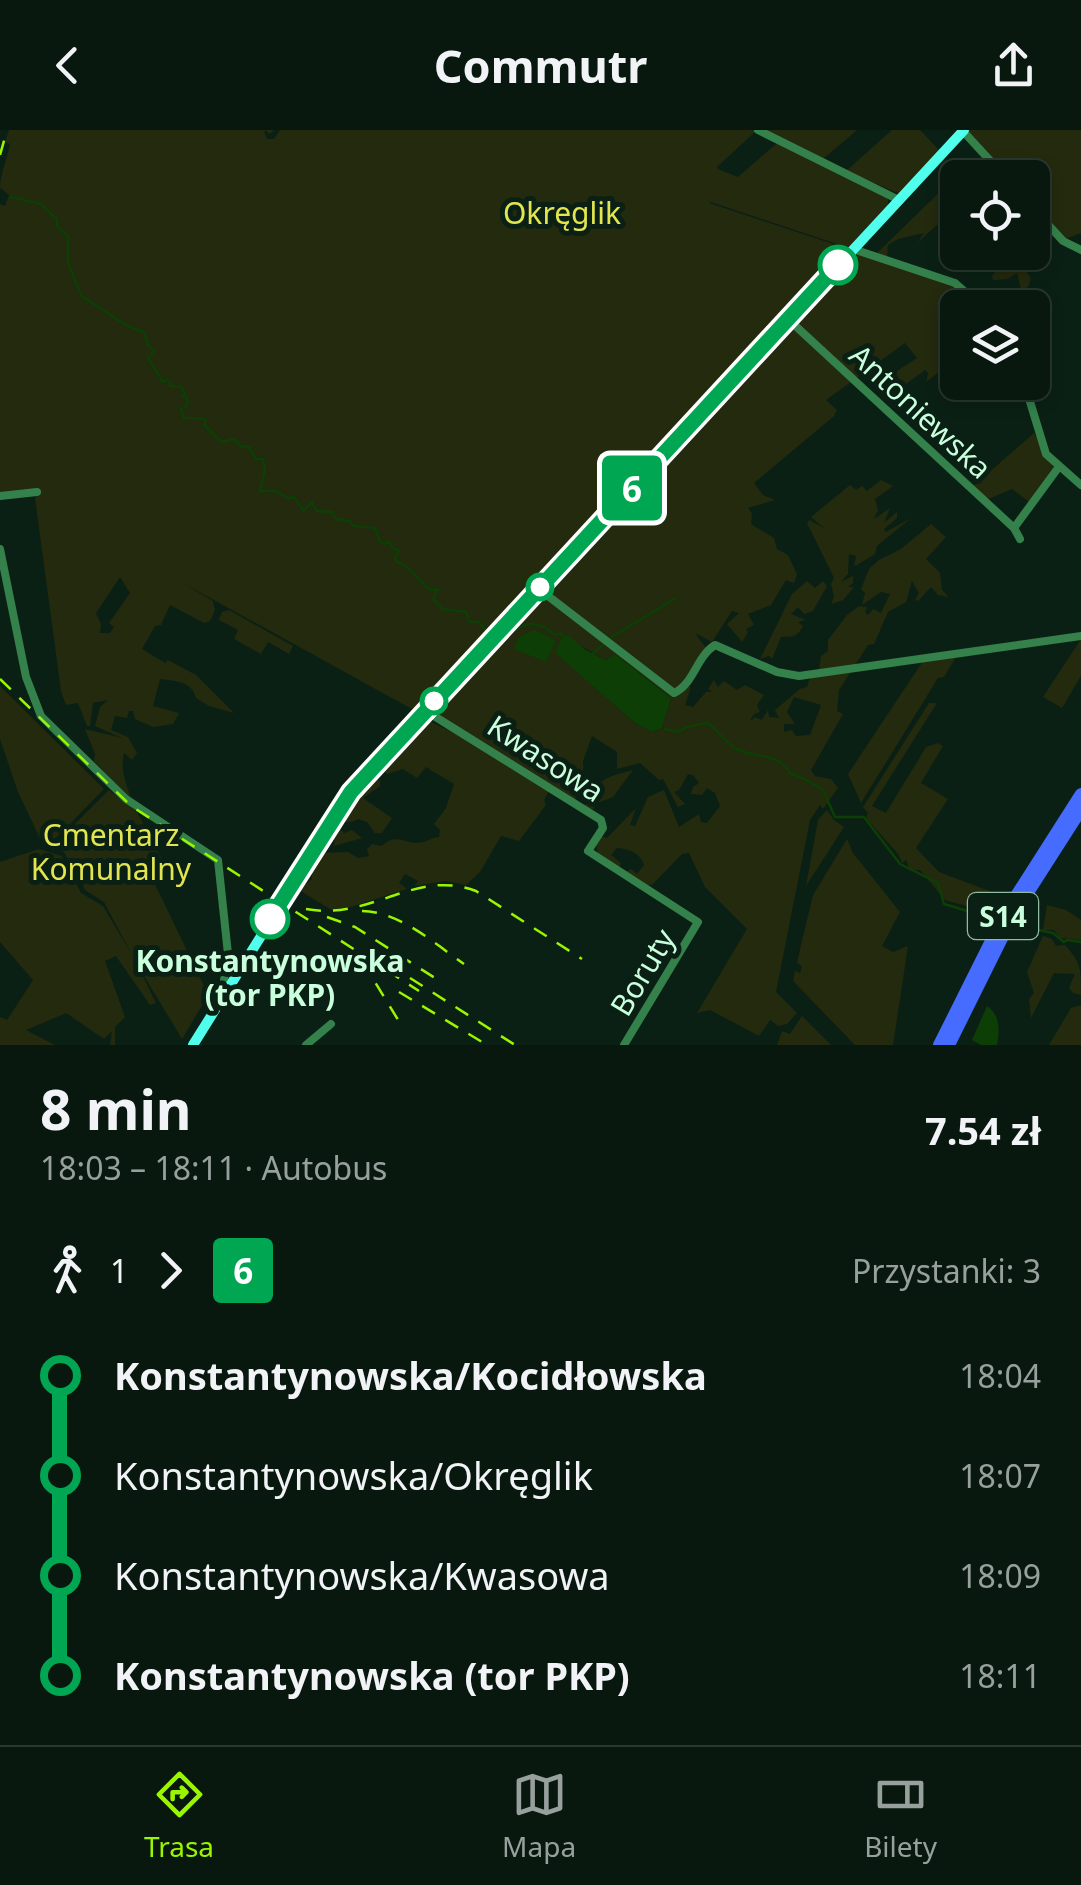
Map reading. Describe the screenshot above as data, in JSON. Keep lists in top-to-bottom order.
{
  "streets": {
    "highway": ["S14"],
    "street": ["Antoniewska", "Kwasowa", "Boruty"]
  },
  "crossings": [
    ["Kwasowa", "Boruty"]
  ],
  "parks": ["Okręglik", "Cmentarz Komunalny"],
  "places": ["Konstantynowska (tor PKP)"],
  "lines": ["bus line 6"],
  "page": {
    "header": "Commutr",
    "on_map": "6",
    "heading": ["8 min", "18:03 – 18:11 · Autobus", "7.54 zł"],
    "legs": ["1", "6", "Przystanki: 3"],
    "list": [
      {
        "name": "Konstantynowska/Kocidłowska",
        "value": "18:04"
      },
      {
        "name": "Konstantynowska/Okręglik",
        "value": "18:07"
      },
      {
        "name": "Konstantynowska/Kwasowa",
        "value": "18:09"
      },
      {
        "name": "Konstantynowska (tor PKP)",
        "value": "18:11"
      }
    ],
    "tabs": ["Trasa", "Mapa", "Bilety"]
  }
}
